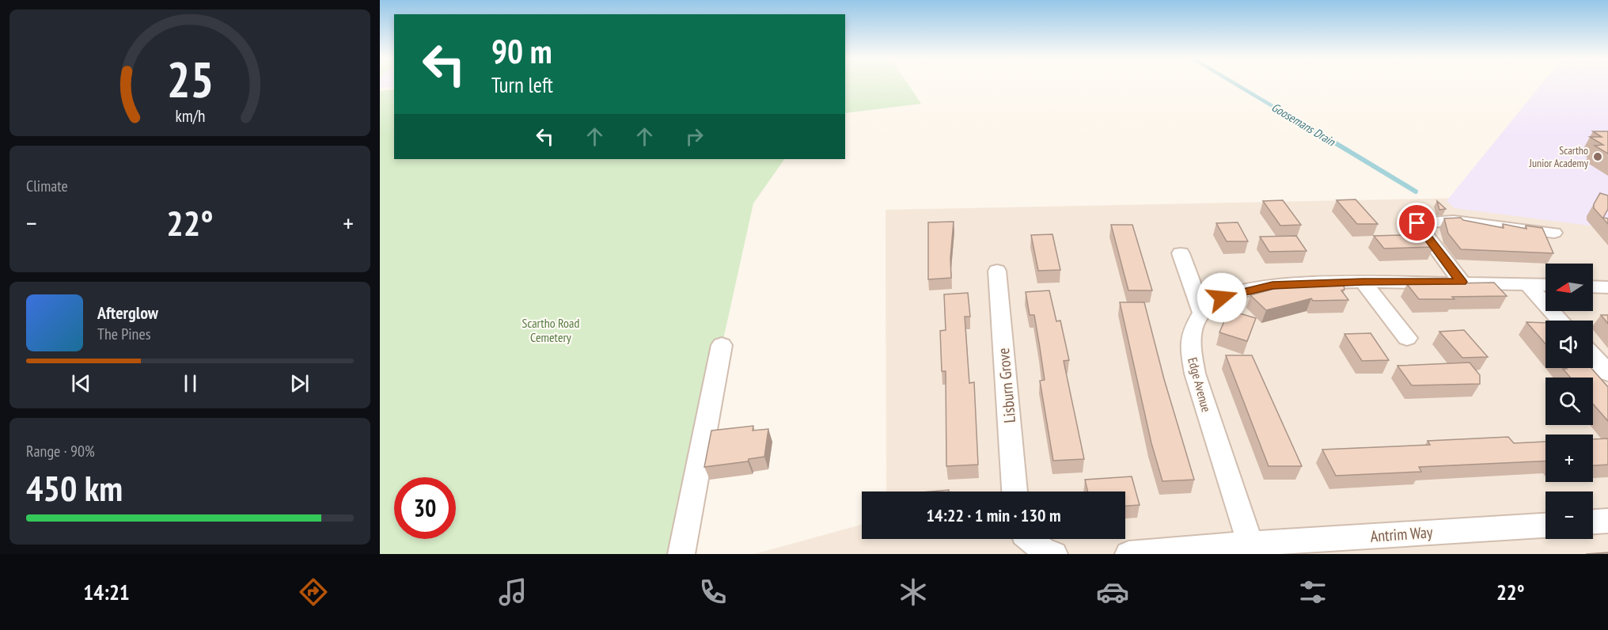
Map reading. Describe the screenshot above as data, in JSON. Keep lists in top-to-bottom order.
{
  "streets": {
    "street": ["Edge Avenue", "Lisburn Grove", "Antrim Way"]
  },
  "crossings": [
    ["Edge Avenue", "Antrim Way"]
  ],
  "water": ["Goosemans Drain"],
  "parks": ["Scartho Road Cemetery"],
  "places": ["Scartho Junior Academy"],
  "north": "left",
  "page": {
    "turn": ["90 m", "Turn left"],
    "tile": [
      "Climate",
      ["Range · 90%", "450 km"]
    ],
    "heat": ["−", "22°", "+"],
    "map_buttons": ["+", "−"],
    "song": ["Afterglow", "The Pines"],
    "limit": "30",
    "trip": "14:22 · 1 min · 130 m",
    "tabs": ["14:21", "22°"],
    "gauge": ["25", "km/h"]
  }
}
